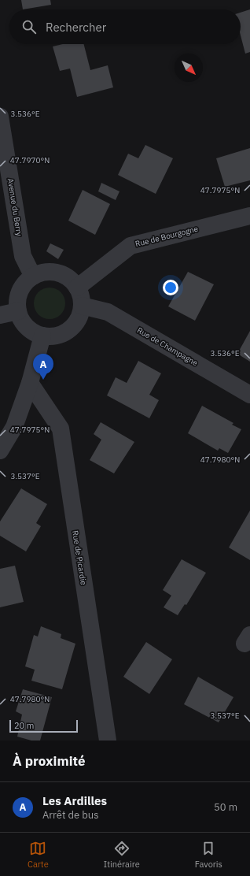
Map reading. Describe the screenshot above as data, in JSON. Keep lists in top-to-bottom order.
{
  "streets": {
    "street": [
      "Avenue du Berry",
      "Rue de Bourgogne",
      "Rue de Champagne",
      "Rue de Picardie"
    ]
  },
  "crossings": [
    ["Avenue du Berry", "Rue de Bourgogne"],
    ["Avenue du Berry", "Rue de Champagne"],
    ["Rue de Bourgogne", "Rue de Champagne"]
  ],
  "scale_bar": "20 m",
  "north": "bottom right",
  "page": {
    "search": "Rechercher",
    "pins": "A",
    "scale": "20 m",
    "heading": "À proximité",
    "list": [
      {
        "mark": "A",
        "name": "Les Ardilles",
        "note": "Arrêt de bus",
        "value": "50 m"
      }
    ],
    "nav": ["Carte", "Itinéraire", "Favoris"]
  },
  "coordinates": [
    "3.536°E",
    "47.7970°N",
    "47.7975°N",
    "47.7980°N",
    "3.537°E"
  ]
}
